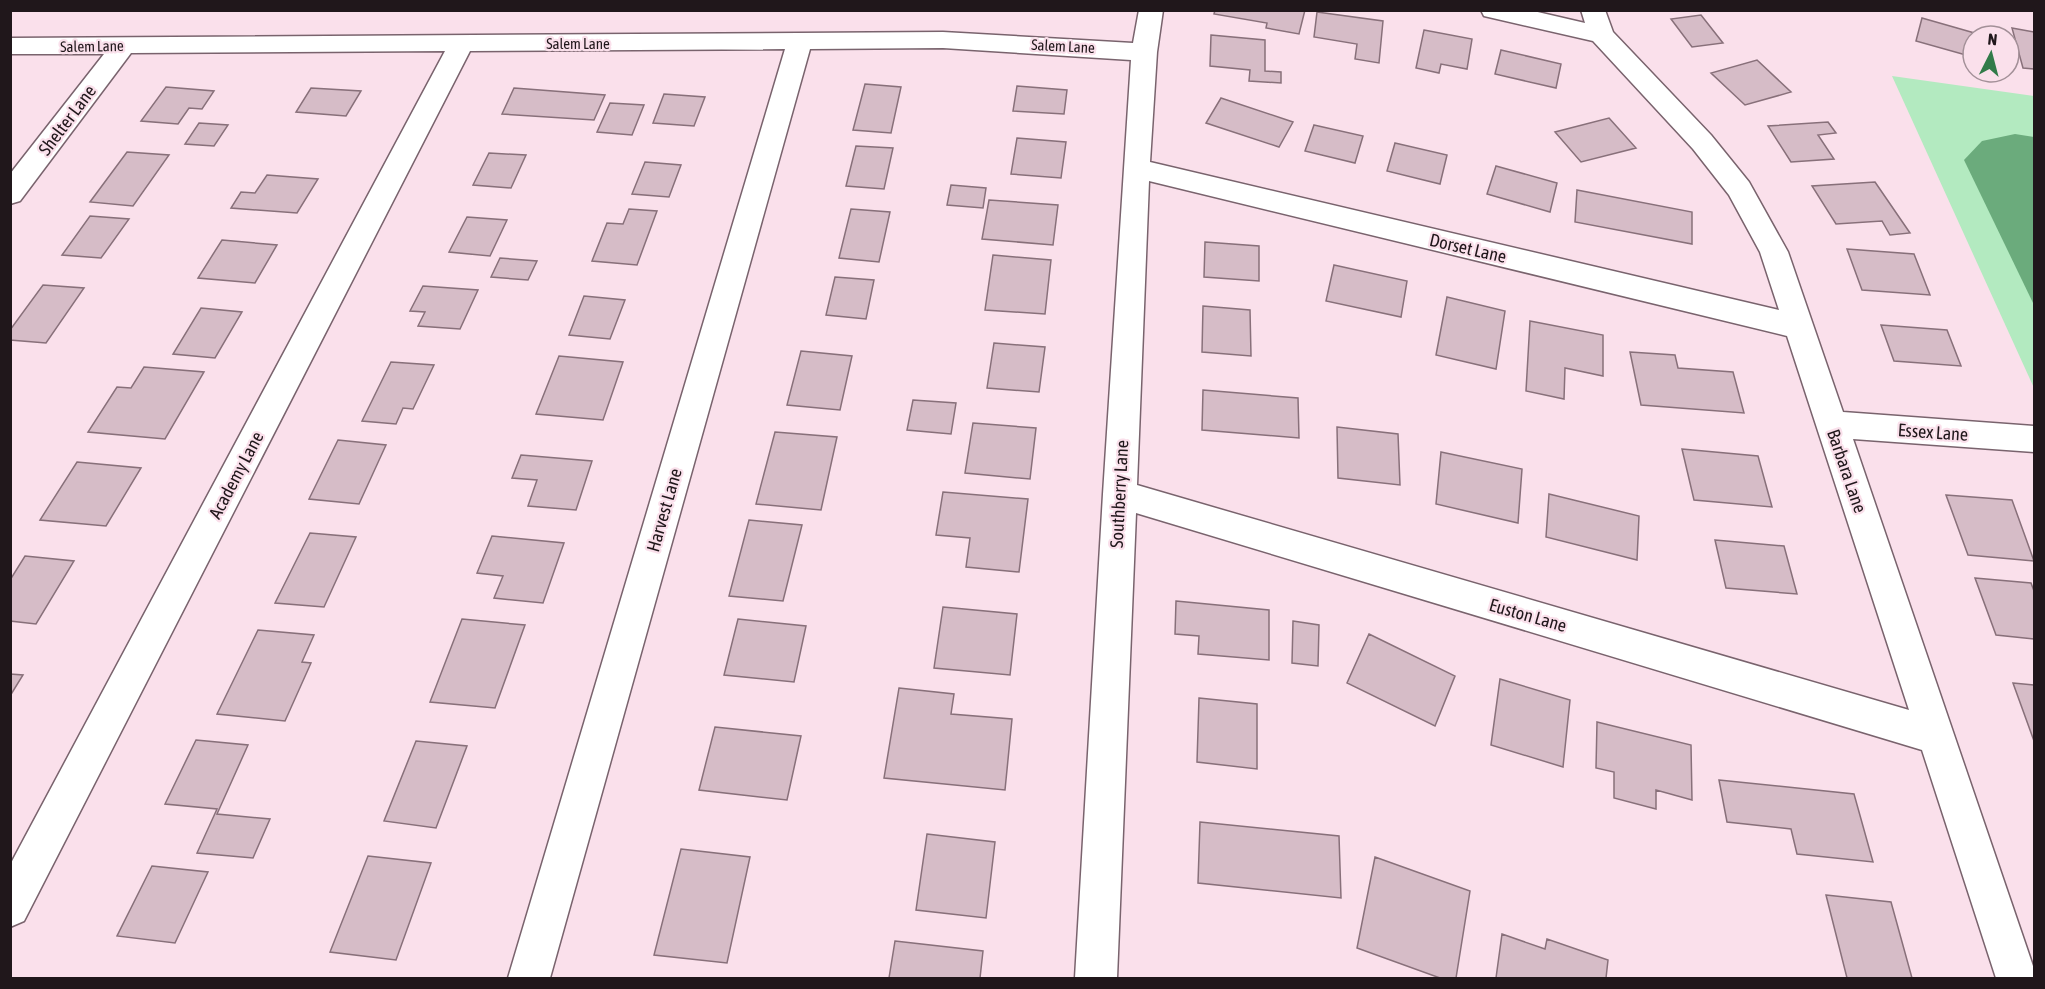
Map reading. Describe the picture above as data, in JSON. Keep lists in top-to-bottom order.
{
  "streets": {
    "street": [
      "Salem Lane",
      "Shelter Lane",
      "Dorset Lane",
      "Essex Lane",
      "Barbara Lane",
      "Academy Lane",
      "Southberry Lane",
      "Harvest Lane",
      "Euston Lane"
    ]
  },
  "crossings": [
    ["Salem Lane", "Shelter Lane"],
    ["Salem Lane", "Academy Lane"],
    ["Salem Lane", "Southberry Lane"],
    ["Salem Lane", "Harvest Lane"],
    ["Dorset Lane", "Barbara Lane"],
    ["Dorset Lane", "Southberry Lane"],
    ["Essex Lane", "Barbara Lane"],
    ["Barbara Lane", "Euston Lane"],
    ["Southberry Lane", "Euston Lane"]
  ],
  "north": "top"
}
